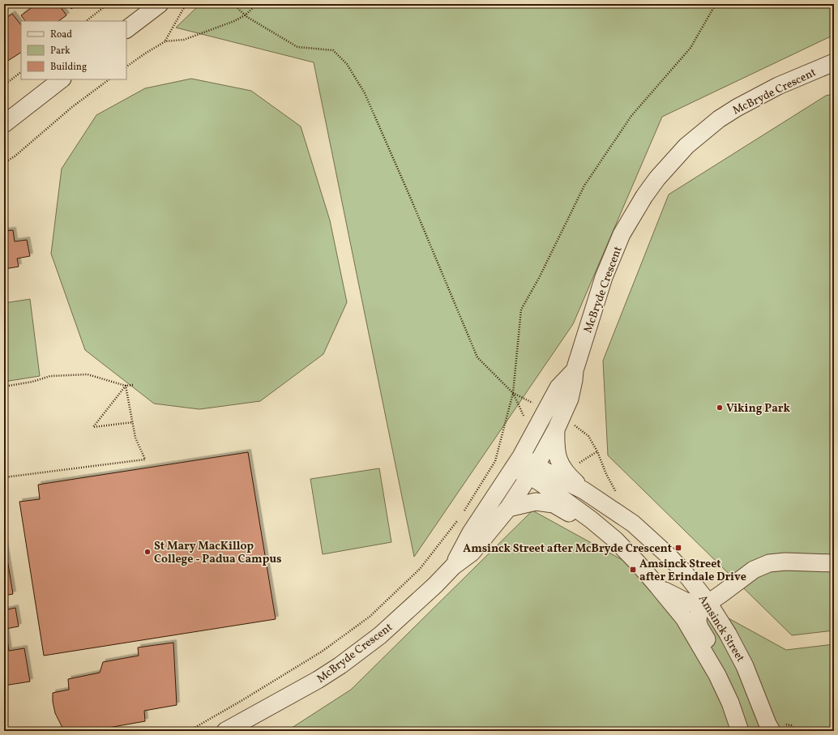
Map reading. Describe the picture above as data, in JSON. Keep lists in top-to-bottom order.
{
  "streets": {
    "street": ["McBryde Crescent", "Amsinck Street"]
  },
  "crossings": [
    ["McBryde Crescent", "Amsinck Street"]
  ],
  "places": {
    "other": ["Viking Park", "St Mary MacKillop College - Padua Campus"],
    "transit": ["Amsinck Street after McBryde Crescent", "Amsinck Street after Erindale Drive"]
  },
  "legend": ["Road", "Park", "Building"]
}
